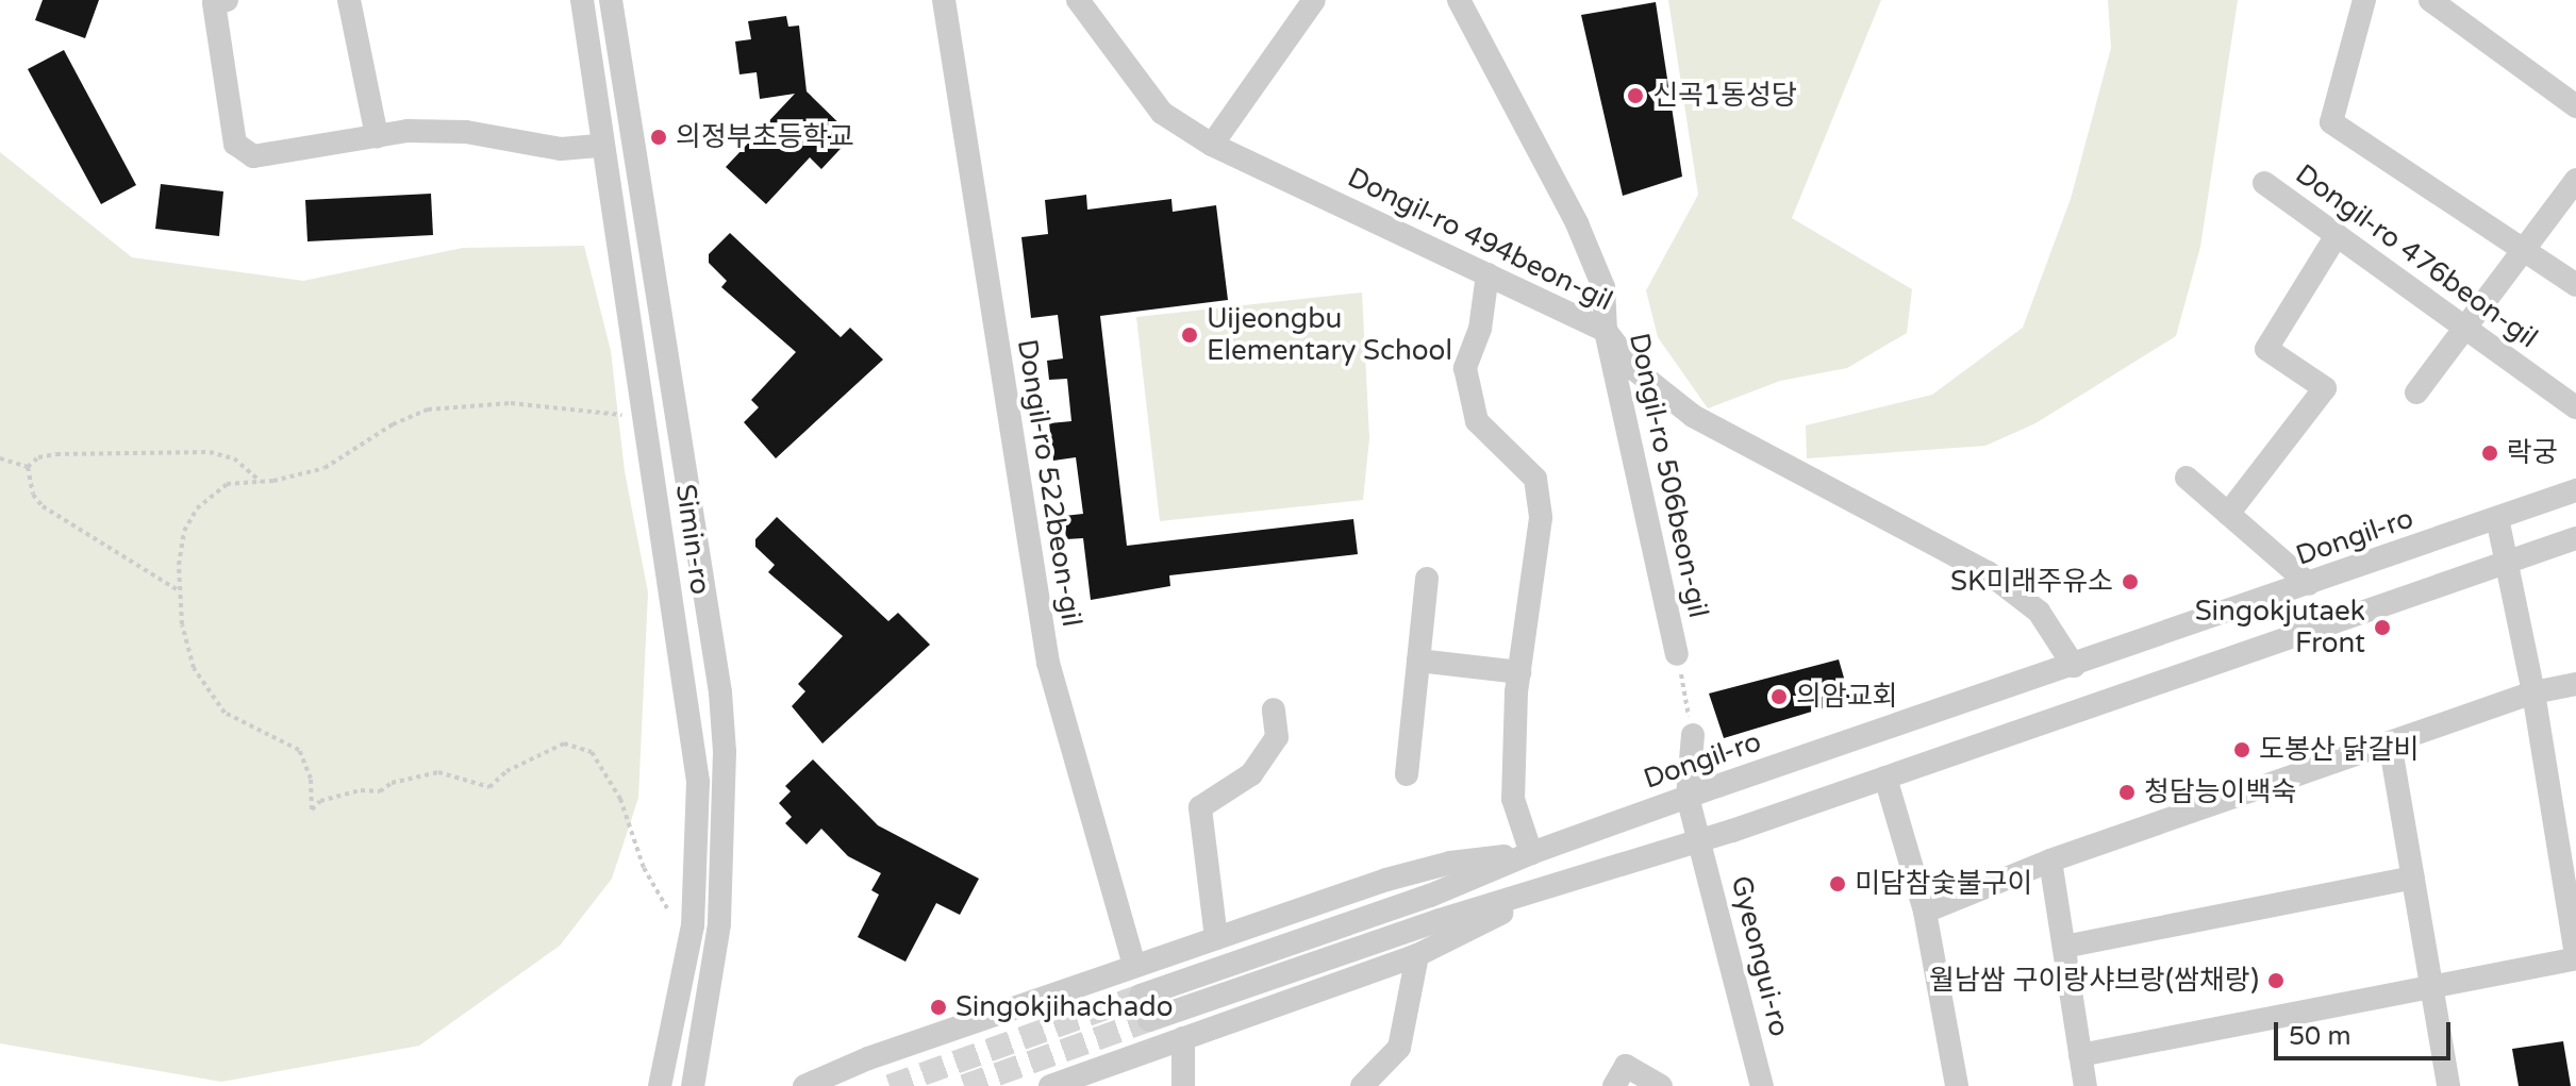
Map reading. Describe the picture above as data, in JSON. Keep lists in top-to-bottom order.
{
  "streets": {
    "street": [
      "Dongil-ro 494beon-gil",
      "Dongil-ro 476beon-gil",
      "Dongil-ro 506beon-gil",
      "Dongil-ro 522beon-gil",
      "Dongil-ro",
      "Simin-ro",
      "Gyeongui-ro"
    ]
  },
  "crossings": [
    ["Dongil-ro 494beon-gil", "Dongil-ro 506beon-gil"],
    ["Dongil-ro 494beon-gil", "Dongil-ro"]
  ],
  "places": [
    "신곡1동성당",
    "의정부초등학교",
    "Uijeongbu Elementary School",
    "락궁",
    "SK미래주유소",
    "Singokjutaek Front",
    "의암교회",
    "도봉산 닭갈비",
    "청담능이백숙",
    "미담참숯불구이",
    "월남쌈 구이랑샤브랑(쌈채랑)",
    "Singokjihachado"
  ],
  "scale_bar": "50 m"
}
